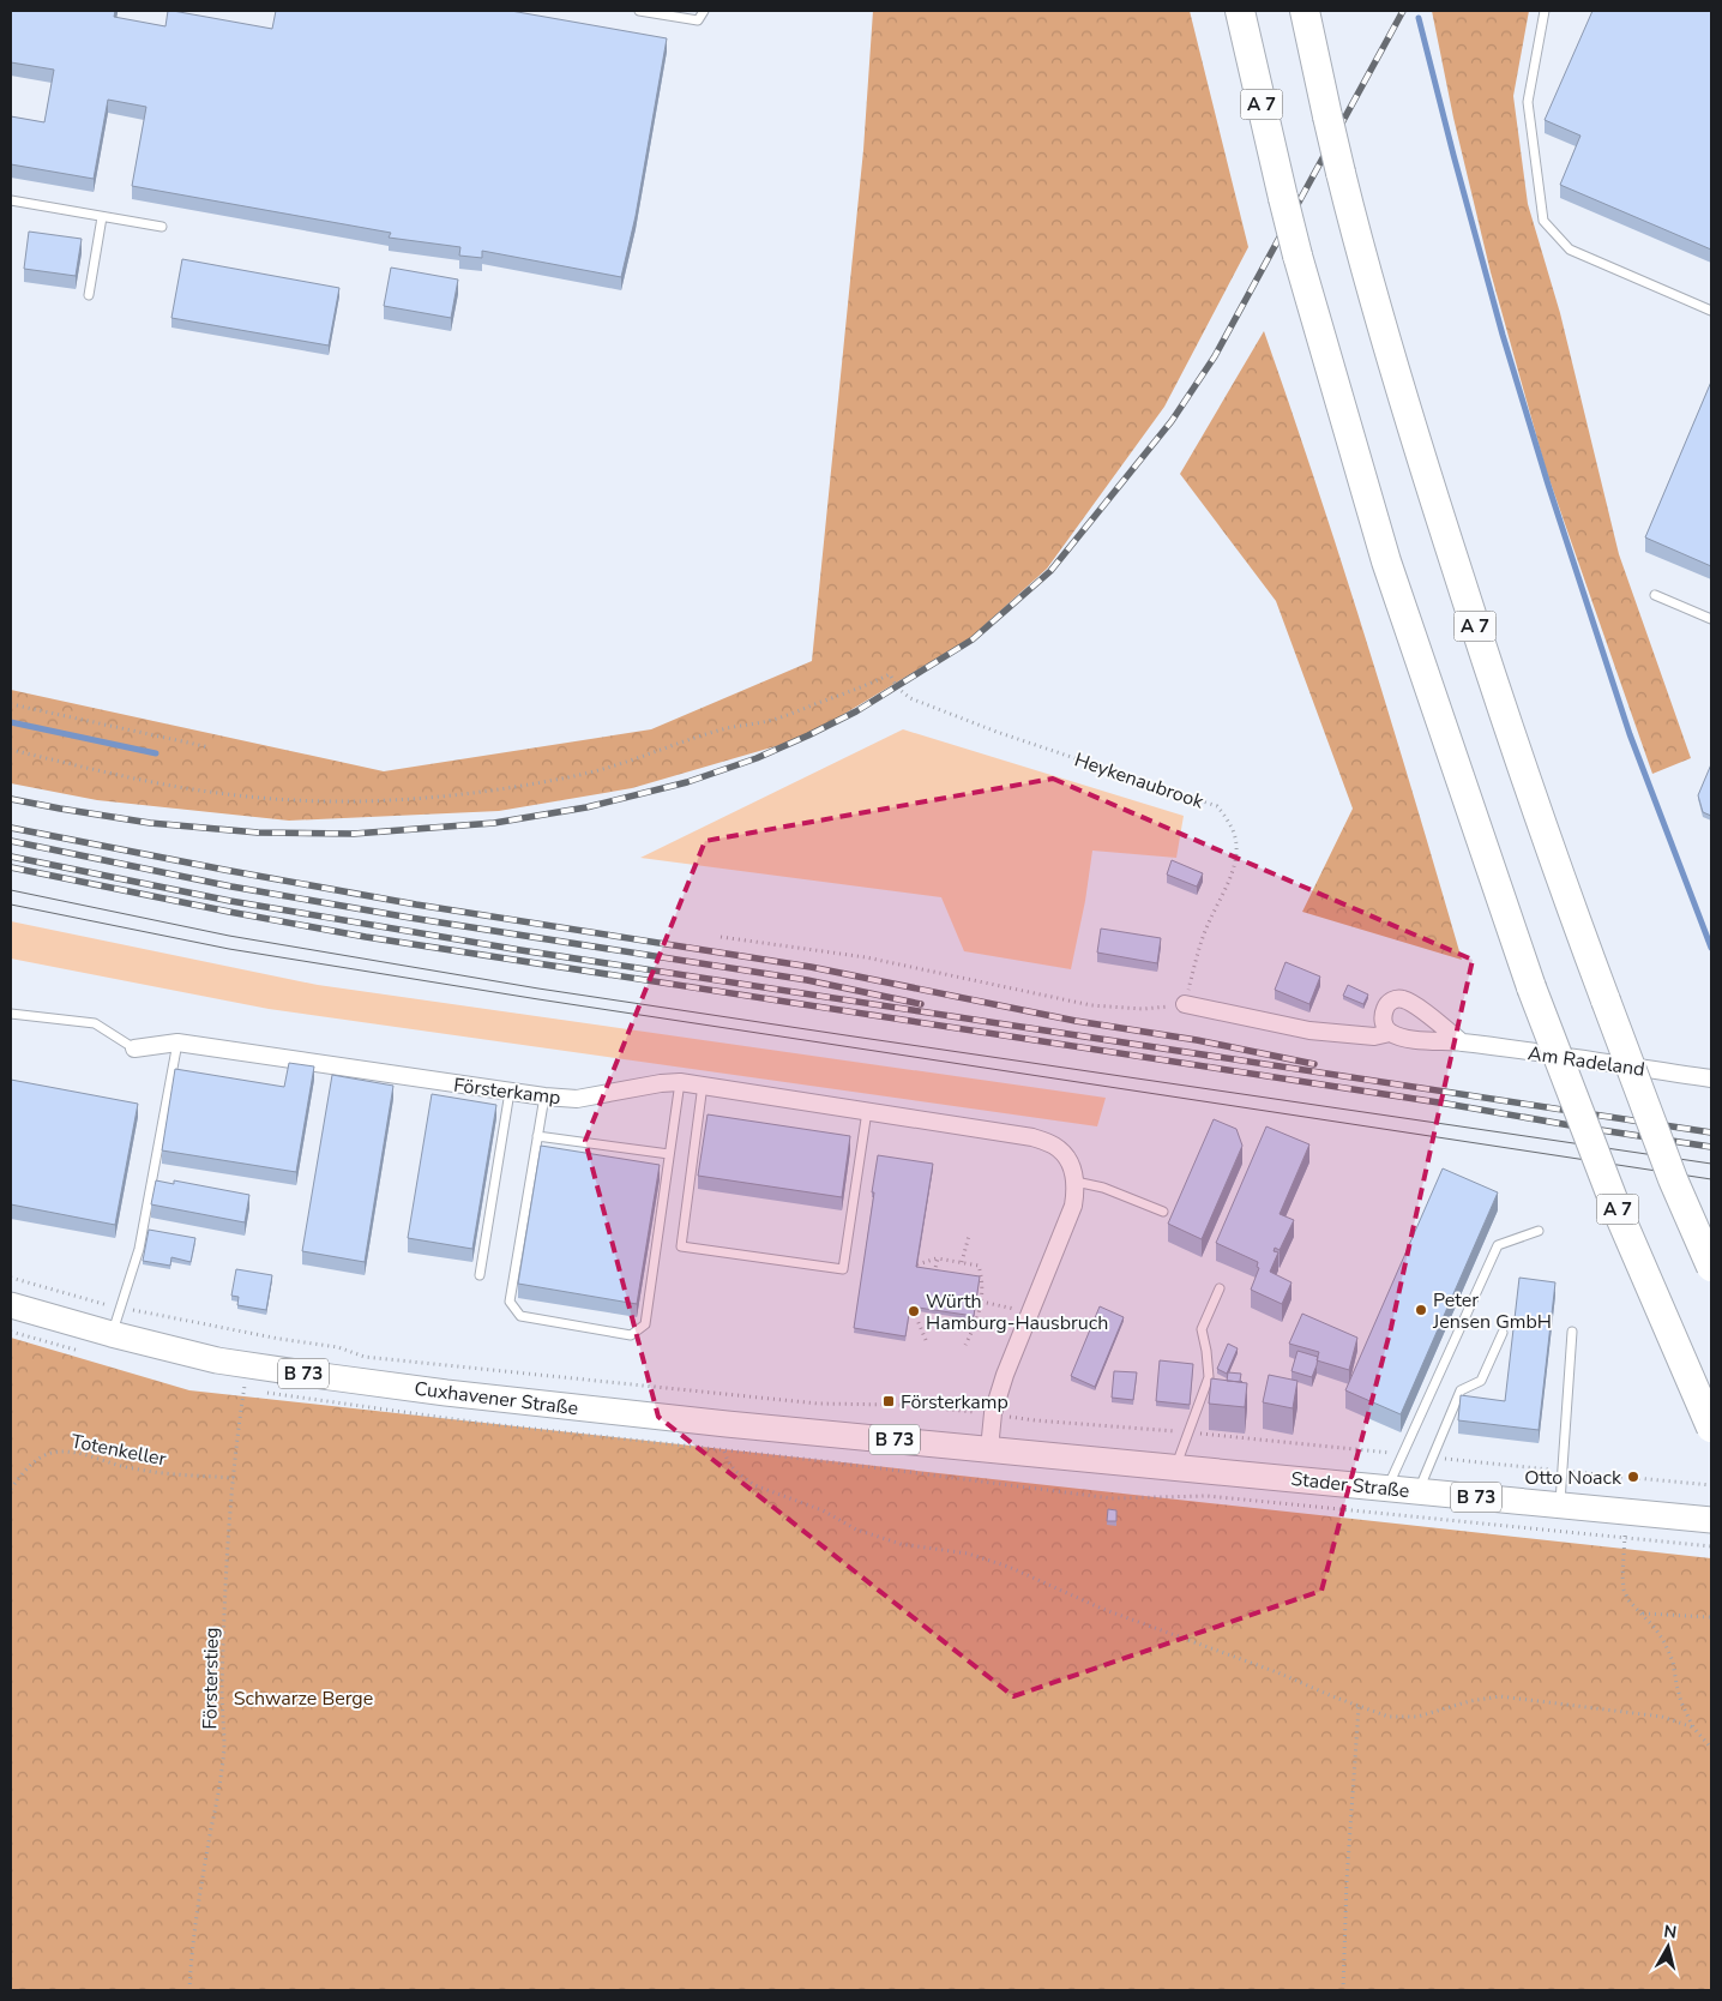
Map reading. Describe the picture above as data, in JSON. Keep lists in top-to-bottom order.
{
  "streets": {
    "highway": ["A 7"],
    "main road": ["B 73", "Cuxhavener Straße", "Stader Straße"],
    "street": ["Am Radeland", "Försterkamp"],
    "path": ["Heykenaubrook", "Totenkeller", "Försterstieg"]
  },
  "crossings": [
    ["Cuxhavener Straße", "Stader Straße"],
    ["Cuxhavener Straße", "Försterstieg"],
    ["Totenkeller", "Försterstieg"]
  ],
  "parks": ["Schwarze Berge"],
  "places": {
    "other": ["Peter Jensen GmbH", "Würth Hamburg-Hausbruch", "Otto Noack"],
    "transit": ["Försterkamp"]
  },
  "north": "top"
}
